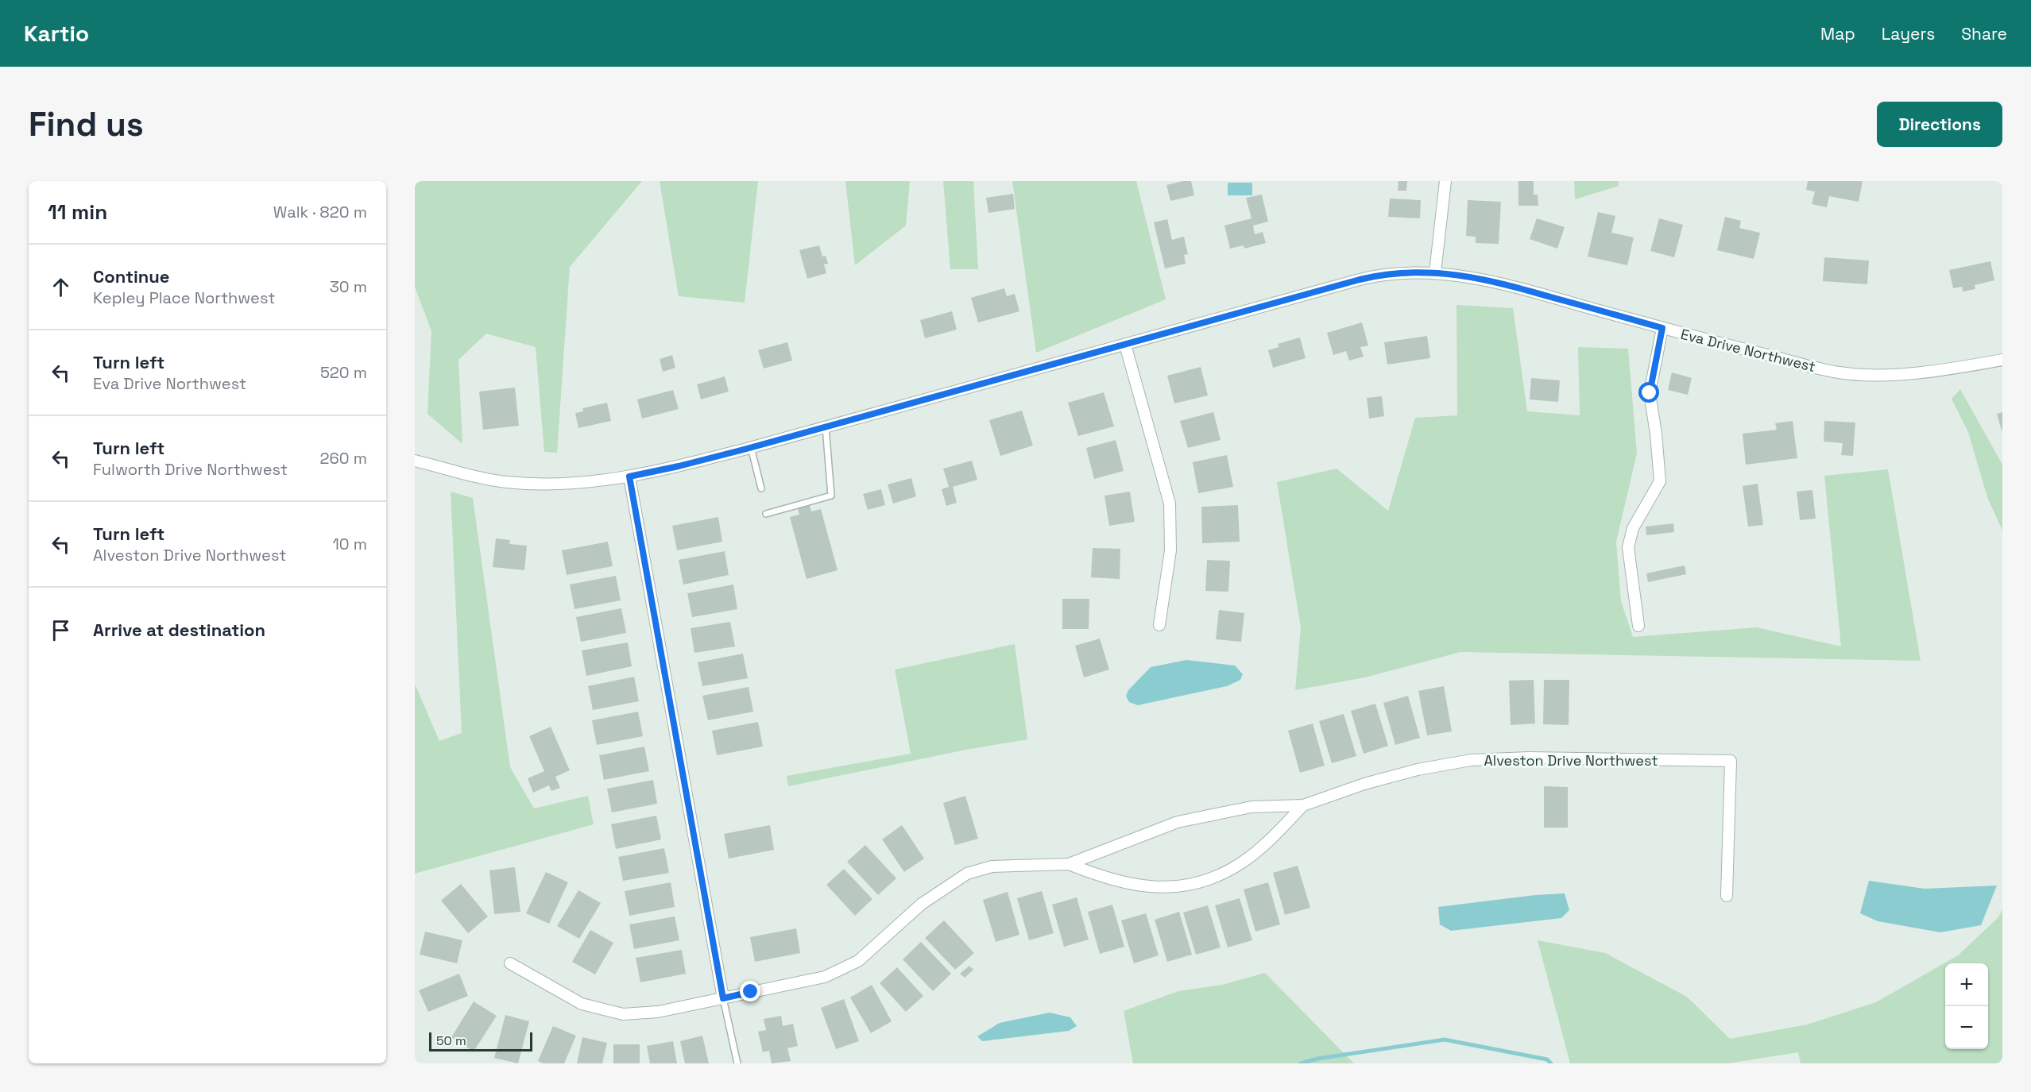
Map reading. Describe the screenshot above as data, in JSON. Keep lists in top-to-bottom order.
{
  "streets": {
    "street": ["Eva Drive Northwest", "Alveston Drive Northwest"]
  },
  "scale_bar": "50 m",
  "page": {
    "header": "Kartio",
    "nav": ["Map", "Layers", "Share"],
    "buttons": "Directions",
    "title": "Find us",
    "heading": ["11 min", "Walk · 820 m"],
    "list": [
      ["Continue", "Kepley Place Northwest", "30 m"],
      ["Turn left", "Eva Drive Northwest", "520 m"],
      ["Turn left", "Fulworth Drive Northwest", "260 m"],
      ["Turn left", "Alveston Drive Northwest", "10 m"],
      "Arrive at destination"
    ],
    "map_buttons": ["+", "−"],
    "scale": "50 m"
  }
}
